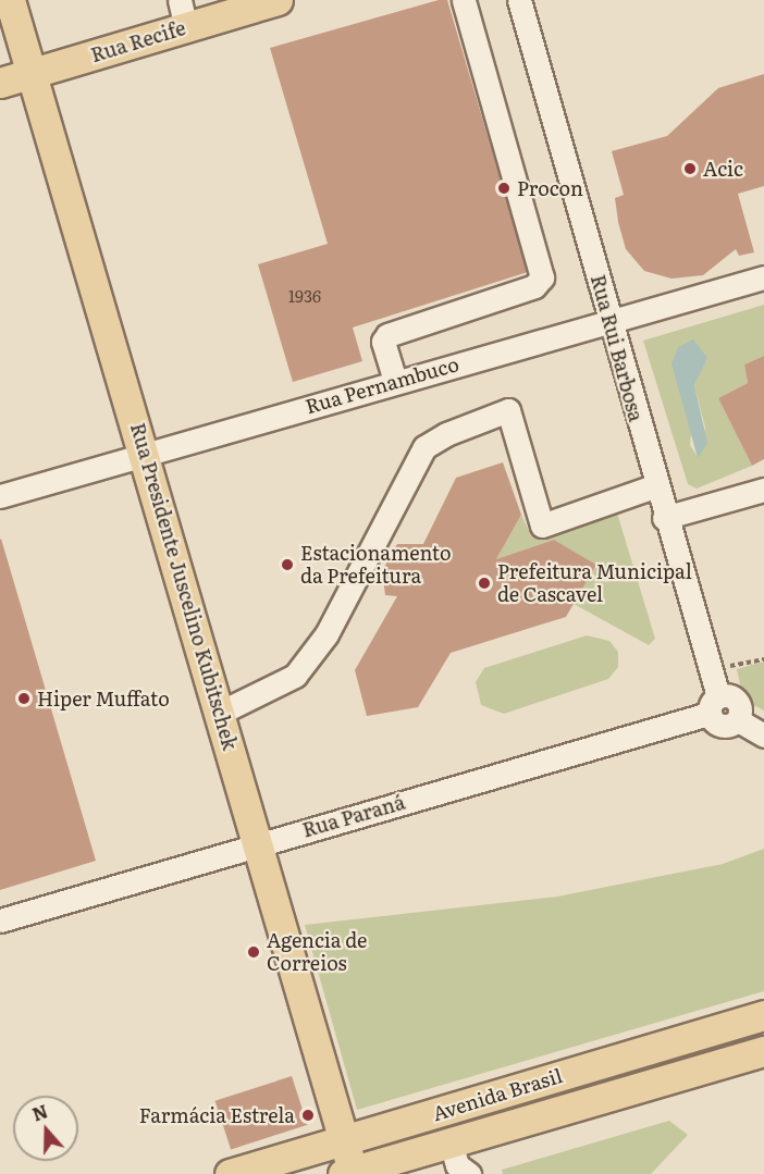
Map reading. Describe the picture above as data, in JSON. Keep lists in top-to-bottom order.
{
  "streets": {
    "main road": ["Rua Recife", "Rua Presidente Juscelino Kubitschek", "Avenida Brasil"],
    "street": ["Rua Rui Barbosa", "Rua Pernambuco", "Rua Paraná"]
  },
  "crossings": [
    ["Rua Recife", "Rua Presidente Juscelino Kubitschek"],
    ["Rua Rui Barbosa", "Rua Pernambuco"],
    ["Rua Rui Barbosa", "Rua Paraná"],
    ["Rua Pernambuco", "Rua Presidente Juscelino Kubitschek"],
    ["Rua Presidente Juscelino Kubitschek", "Rua Paraná"],
    ["Rua Presidente Juscelino Kubitschek", "Avenida Brasil"]
  ],
  "places": [
    "Acic",
    "Procon",
    "Estacionamento da Prefeitura",
    "Prefeitura Municipal de Cascavel",
    "Hiper Muffato",
    "Agencia de Correios",
    "Farmácia Estrela"
  ],
  "house_numbers": ["1936"],
  "north": "top"
}
